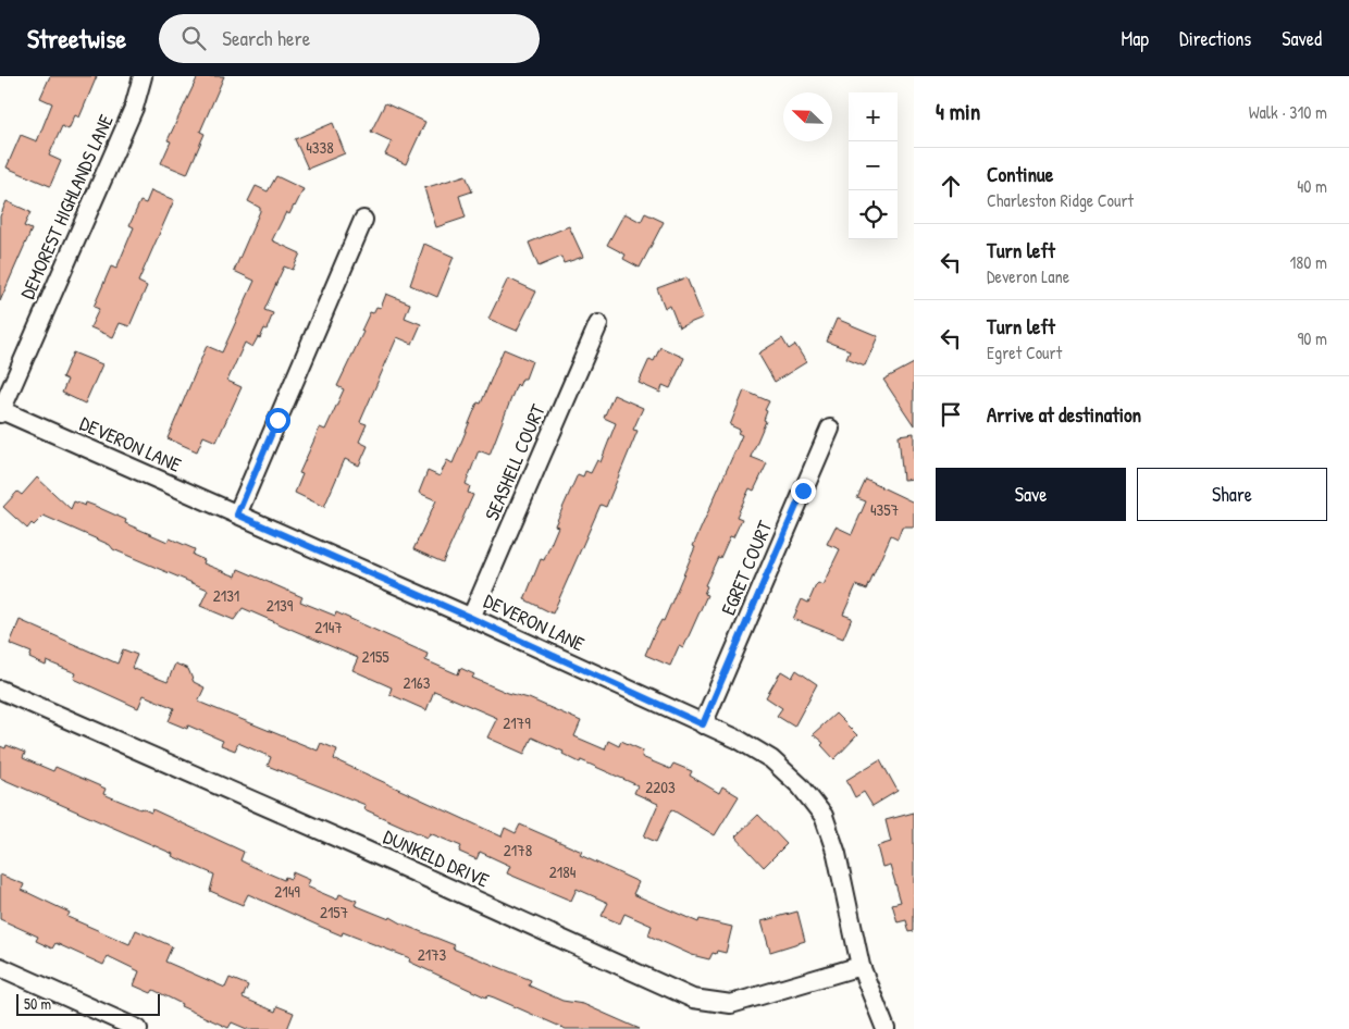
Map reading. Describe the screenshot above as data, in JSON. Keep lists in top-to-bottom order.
{
  "streets": {
    "street": [
      "DEMOREST HIGHLANDS LANE",
      "DEVERON LANE",
      "SEASHELL COURT",
      "EGRET COURT",
      "DUNKELD DRIVE"
    ]
  },
  "crossings": [
    ["DEMOREST HIGHLANDS LANE", "DEVERON LANE"],
    ["DEVERON LANE", "SEASHELL COURT"],
    ["DEVERON LANE", "EGRET COURT"],
    ["DEVERON LANE", "DUNKELD DRIVE"]
  ],
  "house_numbers": [
    "4338",
    "4357",
    "2131",
    "2139",
    "2147",
    "2155",
    "2163",
    "2179",
    "2203",
    "2178",
    "2184",
    "2149",
    "2157",
    "2173"
  ],
  "scale_bar": "50 m",
  "north": "top left",
  "page": {
    "header": "Streetwise",
    "search": "Search here",
    "nav": ["Map", "Directions", "Saved"],
    "heading": ["4 min", "Walk · 310 m"],
    "map_buttons": ["+", "−"],
    "list": [
      ["Continue", "Charleston Ridge Court", "40 m"],
      ["Turn left", "Deveron Lane", "180 m"],
      ["Turn left", "Egret Court", "90 m"],
      "Arrive at destination"
    ],
    "buttons": ["Save", "Share"],
    "scale": "50 m"
  }
}
